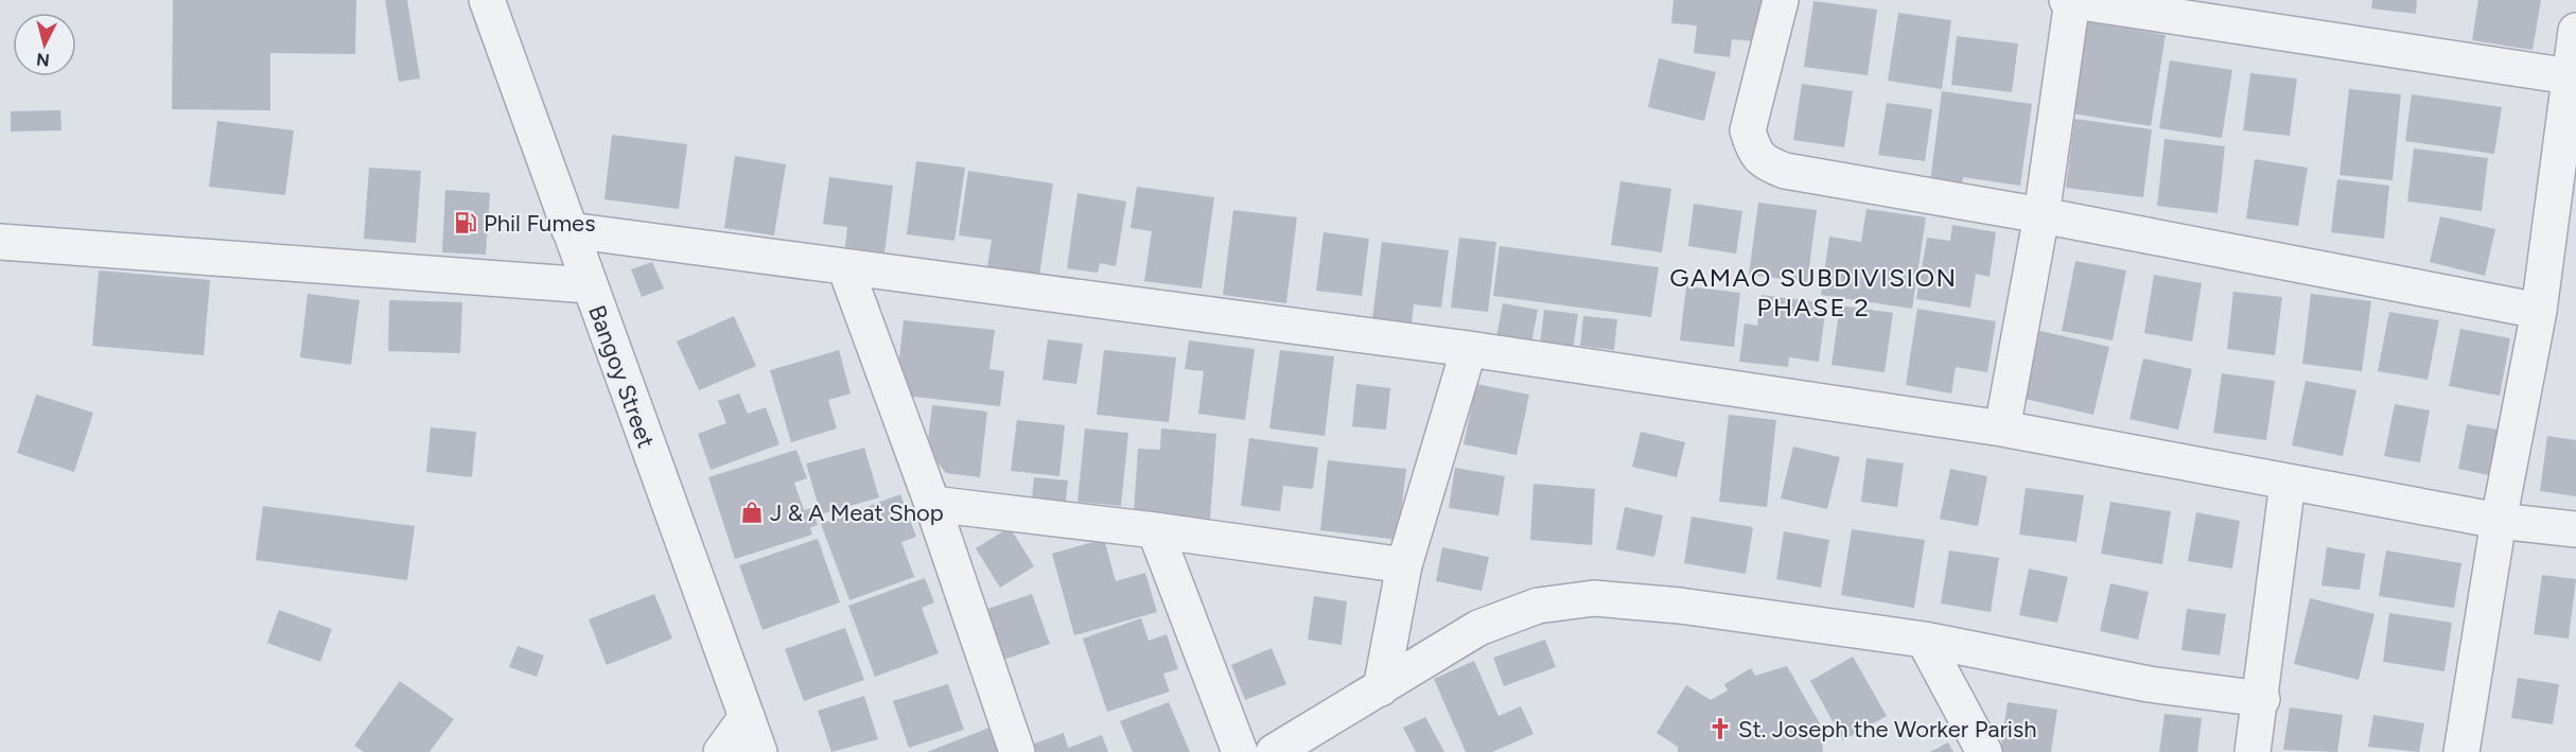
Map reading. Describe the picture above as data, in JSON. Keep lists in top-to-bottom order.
{
  "streets": {
    "street": ["Bangoy Street"]
  },
  "districts": ["GAMAO SUBDIVISION PHASE 2"],
  "places": {
    "fuel station": ["Phil Fumes"],
    "shop": ["J & A Meat Shop"],
    "church": ["St. Joseph the Worker Parish"]
  },
  "north": "bottom"
}
